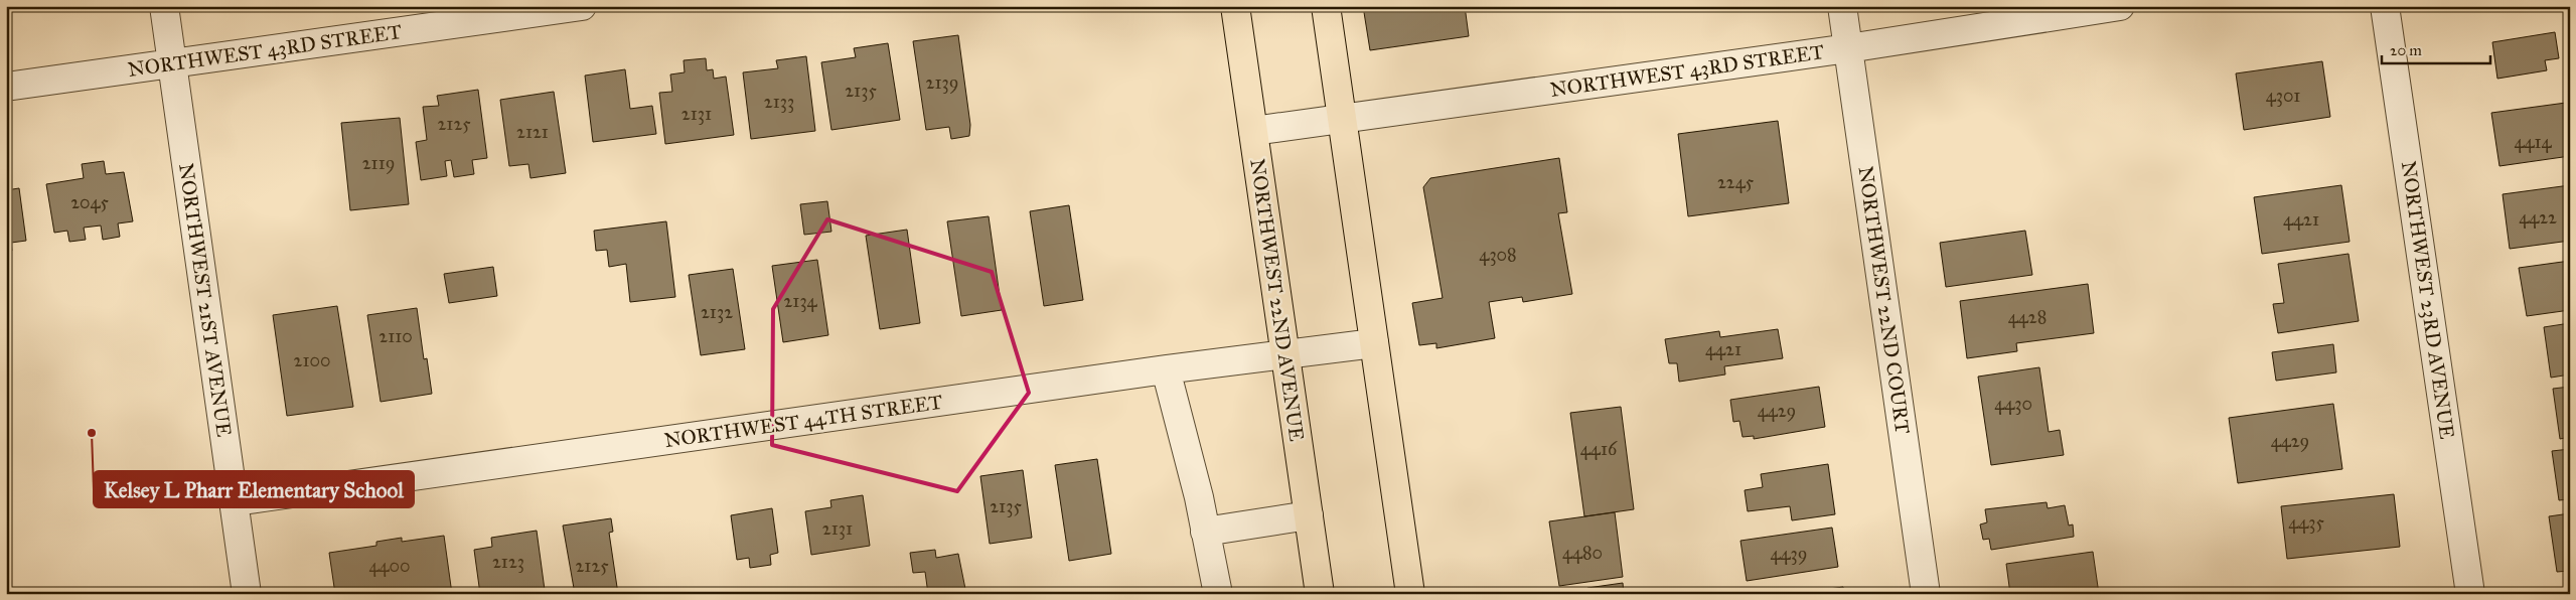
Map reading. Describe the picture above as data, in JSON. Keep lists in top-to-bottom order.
{
  "streets": {
    "main road": ["NORTHWEST 22ND AVENUE"],
    "street": [
      "NORTHWEST 43RD STREET",
      "NORTHWEST 21ST AVENUE",
      "NORTHWEST 22ND COURT",
      "NORTHWEST 23RD AVENUE",
      "NORTHWEST 44TH STREET"
    ]
  },
  "crossings": [
    ["NORTHWEST 43RD STREET", "NORTHWEST 21ST AVENUE"],
    ["NORTHWEST 43RD STREET", "NORTHWEST 22ND AVENUE"],
    ["NORTHWEST 43RD STREET", "NORTHWEST 22ND COURT"],
    ["NORTHWEST 21ST AVENUE", "NORTHWEST 44TH STREET"],
    ["NORTHWEST 22ND AVENUE", "NORTHWEST 44TH STREET"]
  ],
  "places": ["Kelsey L Pharr Elementary School"],
  "house_numbers": [
    "2139",
    "2135",
    "4301",
    "2133",
    "2131",
    "2125",
    "2121",
    "4414",
    "2119",
    "2245",
    "2045",
    "4422",
    "4421",
    "4308",
    "2134",
    "2132",
    "4428",
    "2110",
    "4421",
    "2100",
    "4430",
    "4429",
    "4429",
    "4416",
    "2135",
    "4435",
    "2131",
    "4480",
    "4439",
    "2123",
    "4400",
    "2125"
  ],
  "scale_bar": "20 m"
}
